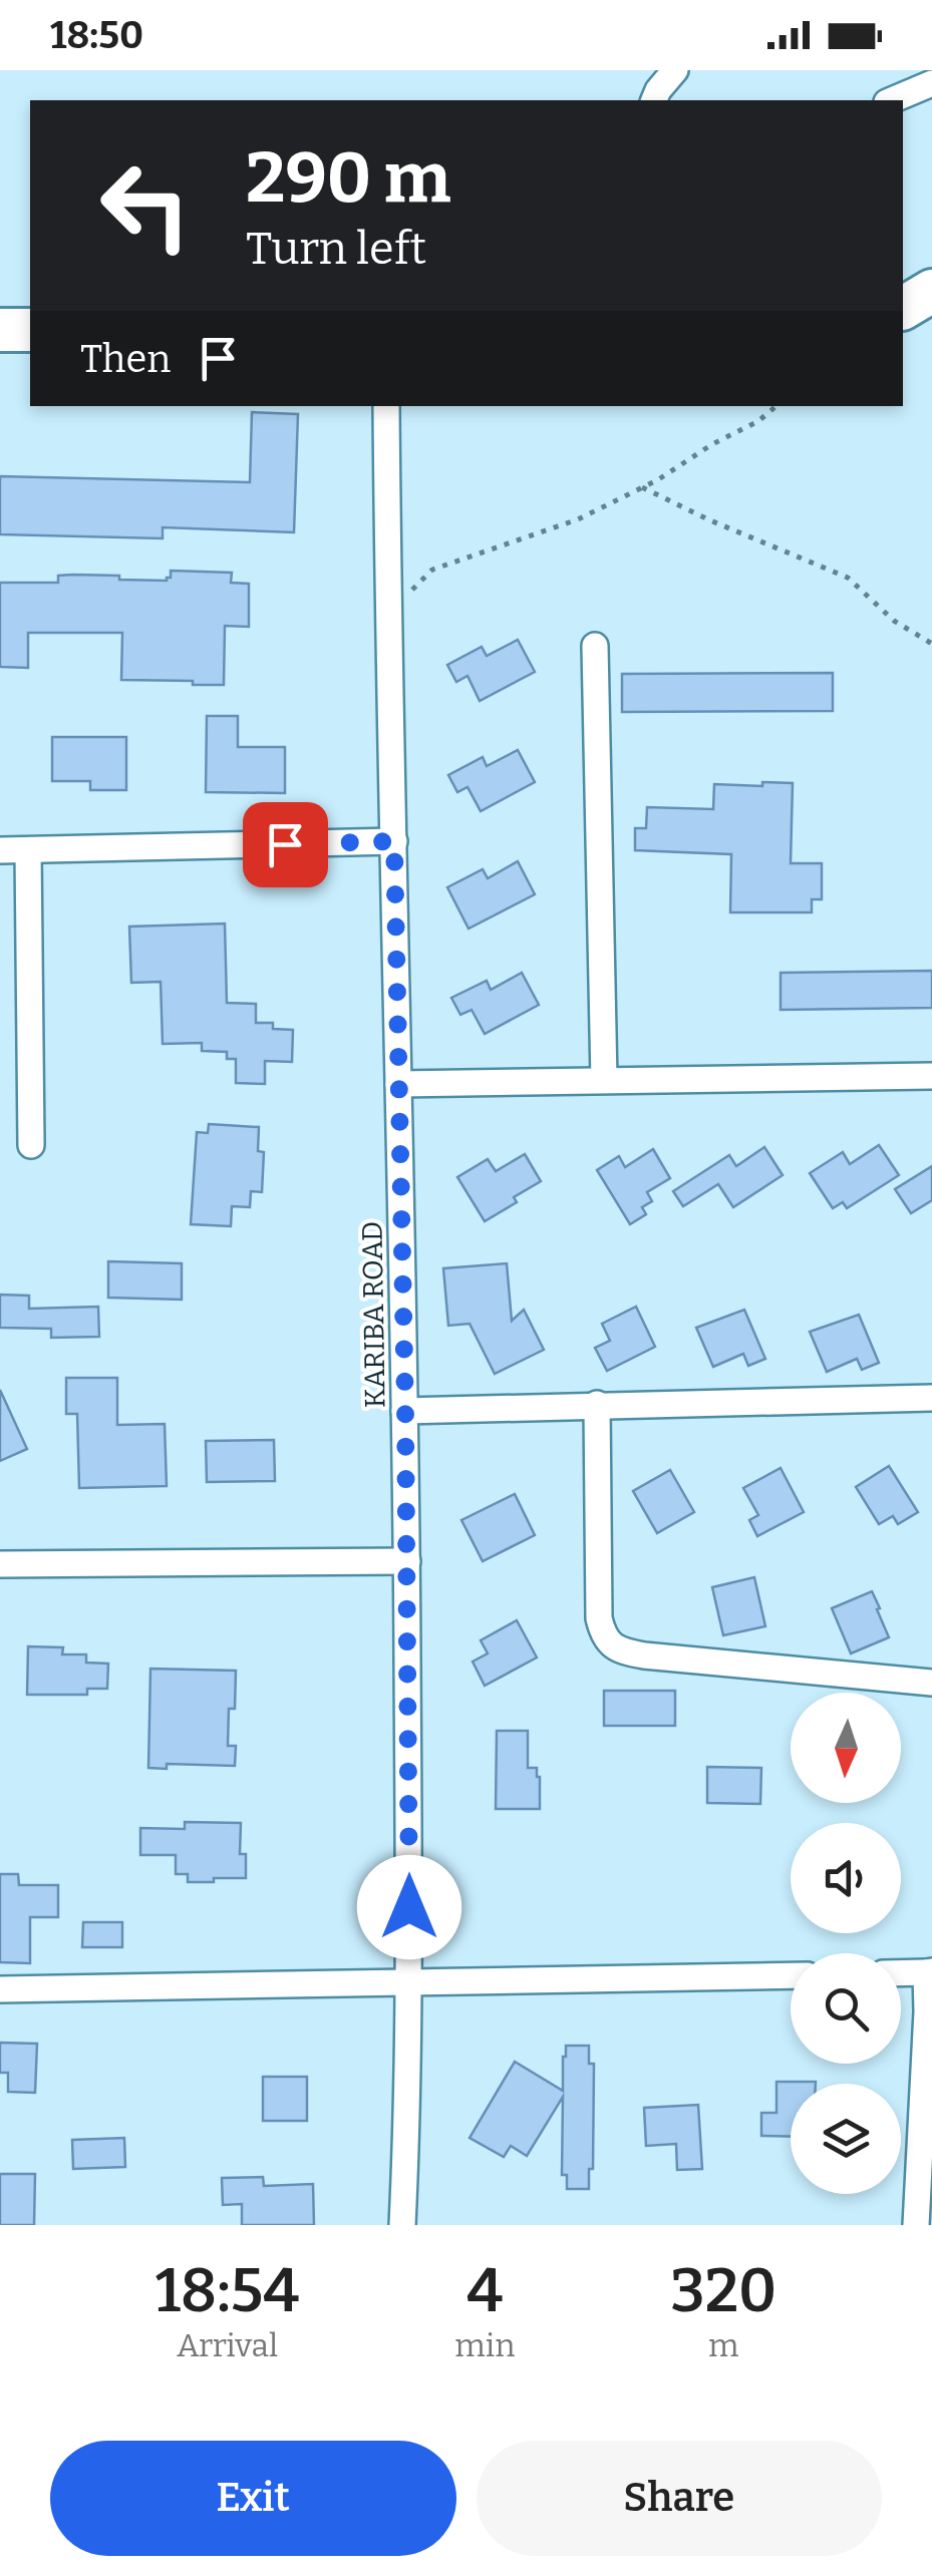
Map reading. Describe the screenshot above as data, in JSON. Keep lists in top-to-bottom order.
{
  "streets": {
    "street": ["KARIBA ROAD"]
  },
  "north": "bottom",
  "page": {
    "status": "18:50",
    "turn": ["290 m", "Turn left"],
    "then": "Then",
    "eta": [
      "18:54",
      "Arrival",
      "4",
      "min",
      "320",
      "m"
    ],
    "buttons": ["Exit", "Share"]
  }
}
